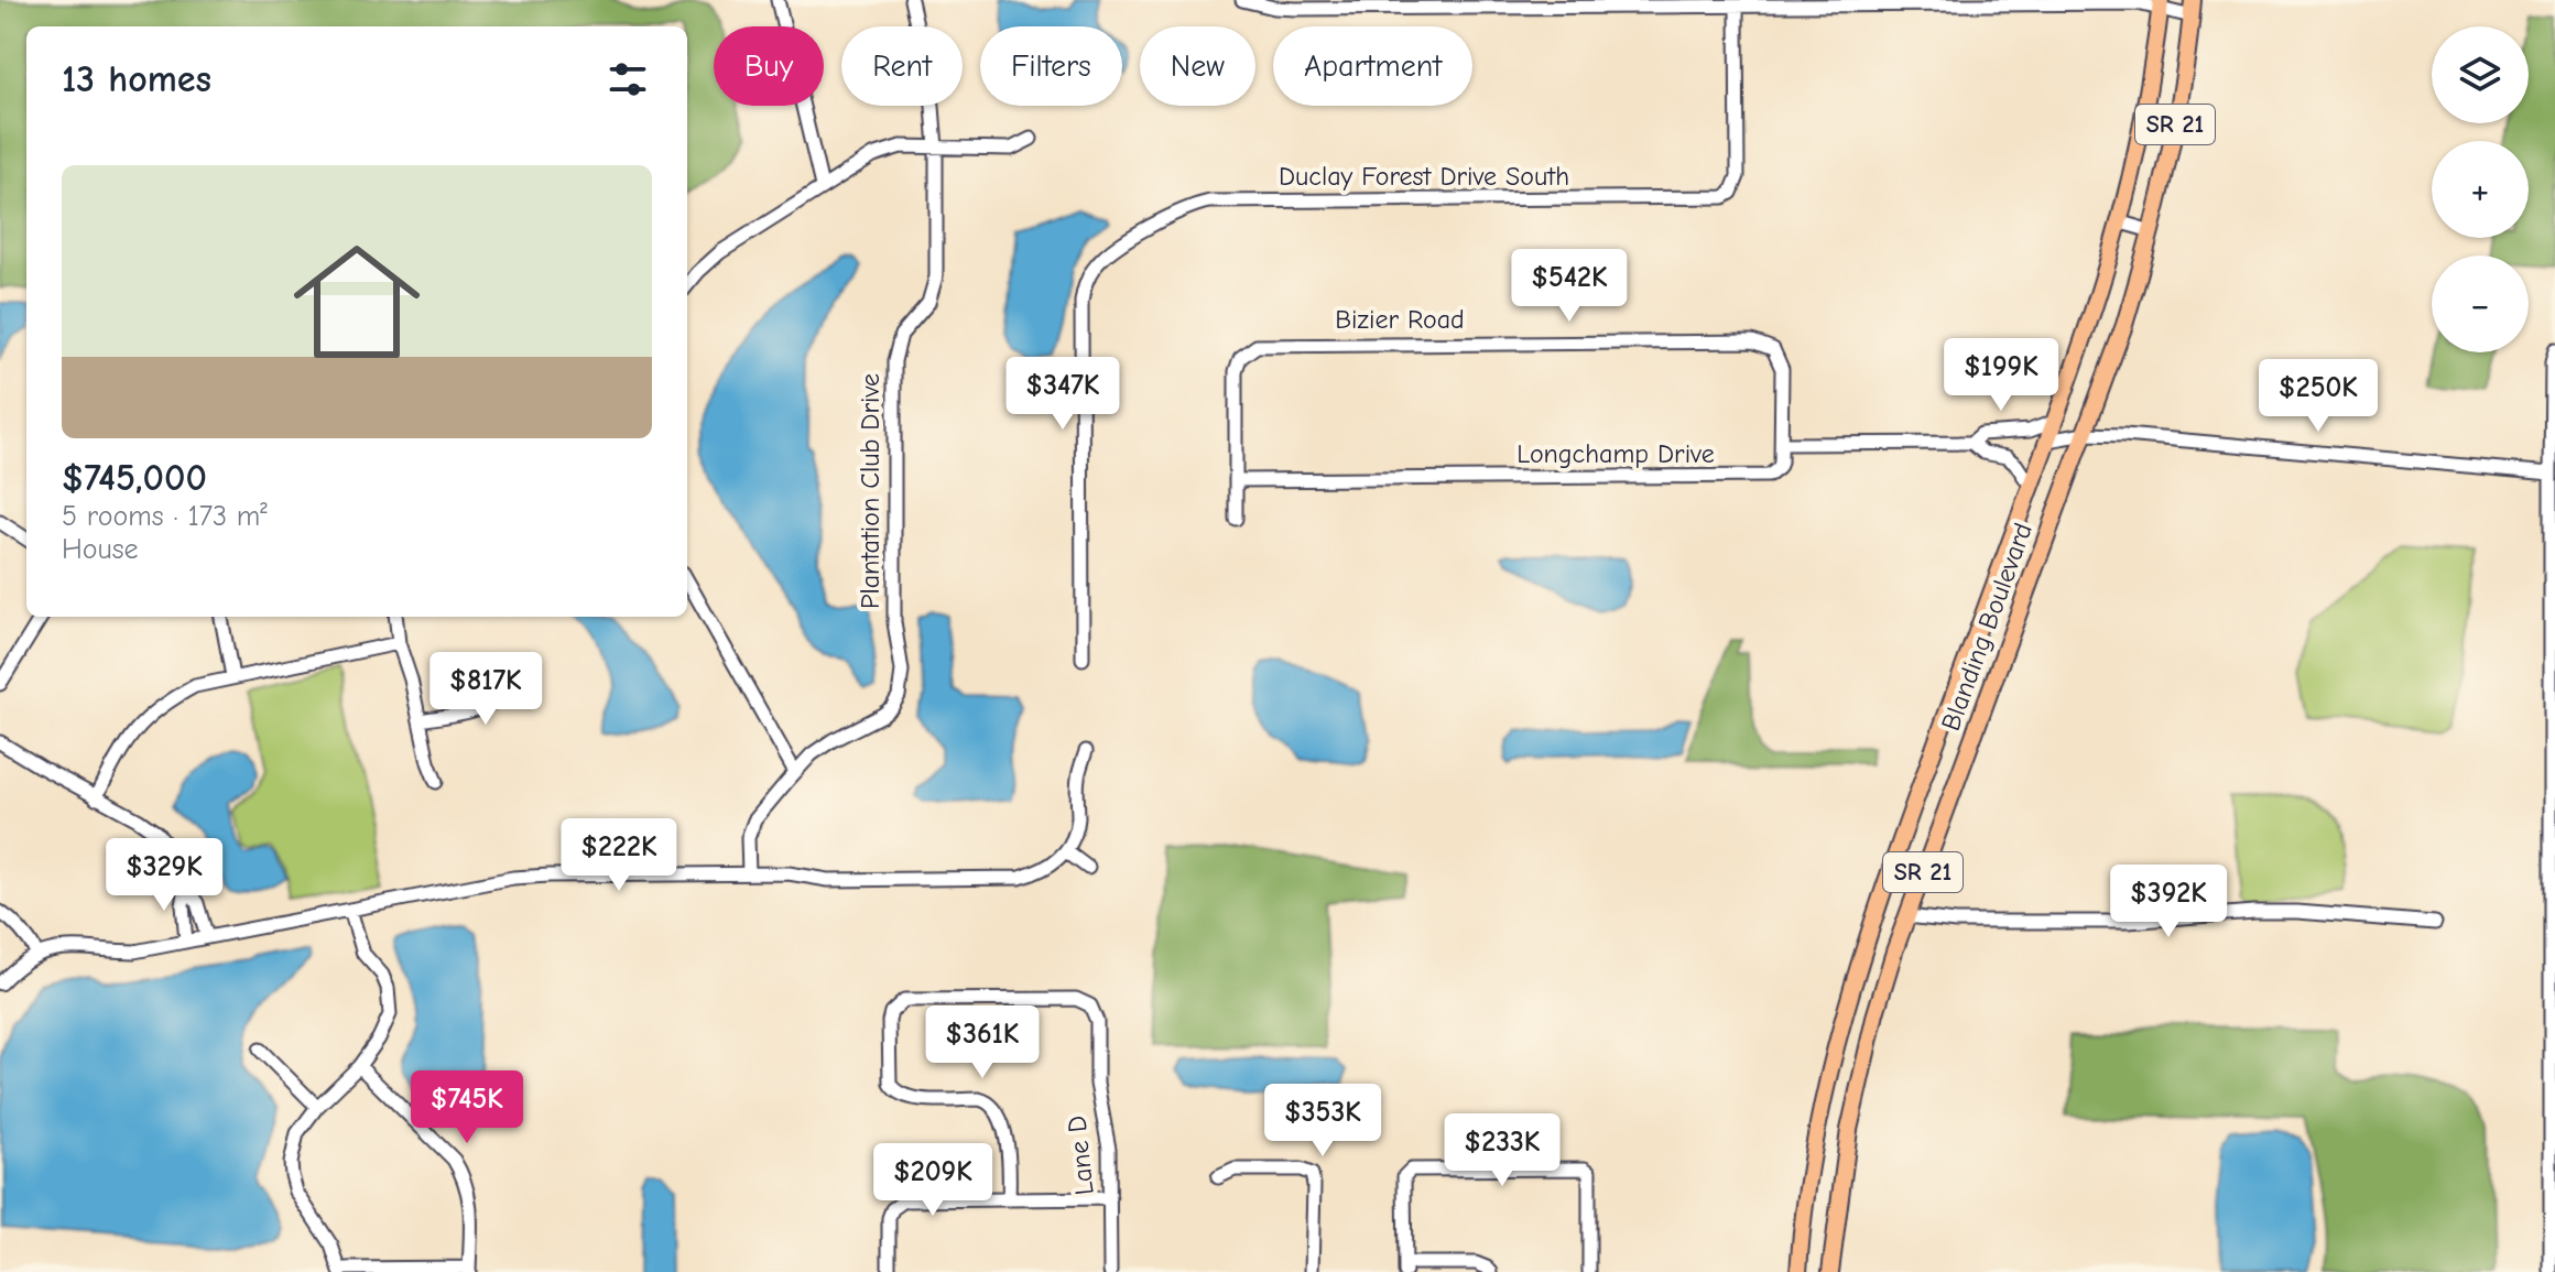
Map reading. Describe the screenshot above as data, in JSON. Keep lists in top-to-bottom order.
{
  "streets": {
    "main road": ["SR 21", "Blanding Boulevard"],
    "street": [
      "Duclay Forest Drive South",
      "Bizier Road",
      "Longchamp Drive",
      "Plantation Club Drive",
      "Lane D"
    ]
  },
  "crossings": [
    ["Bizier Road", "Longchamp Drive"]
  ],
  "page": {
    "map_buttons": ["+", "−"],
    "chip": [
      "Buy",
      "Rent",
      "Filters",
      "New",
      "Apartment"
    ],
    "heading": "13 homes",
    "list": [
      {
        "name": "$745,000",
        "note": "5 rooms · 173 m² · House"
      }
    ],
    "price": [
      "$542K",
      "$199K",
      "$347K",
      "$250K",
      "$817K",
      "$222K",
      "$329K",
      "$392K",
      "$361K",
      "$745K",
      "$353K",
      "$233K",
      "$209K"
    ]
  }
}
